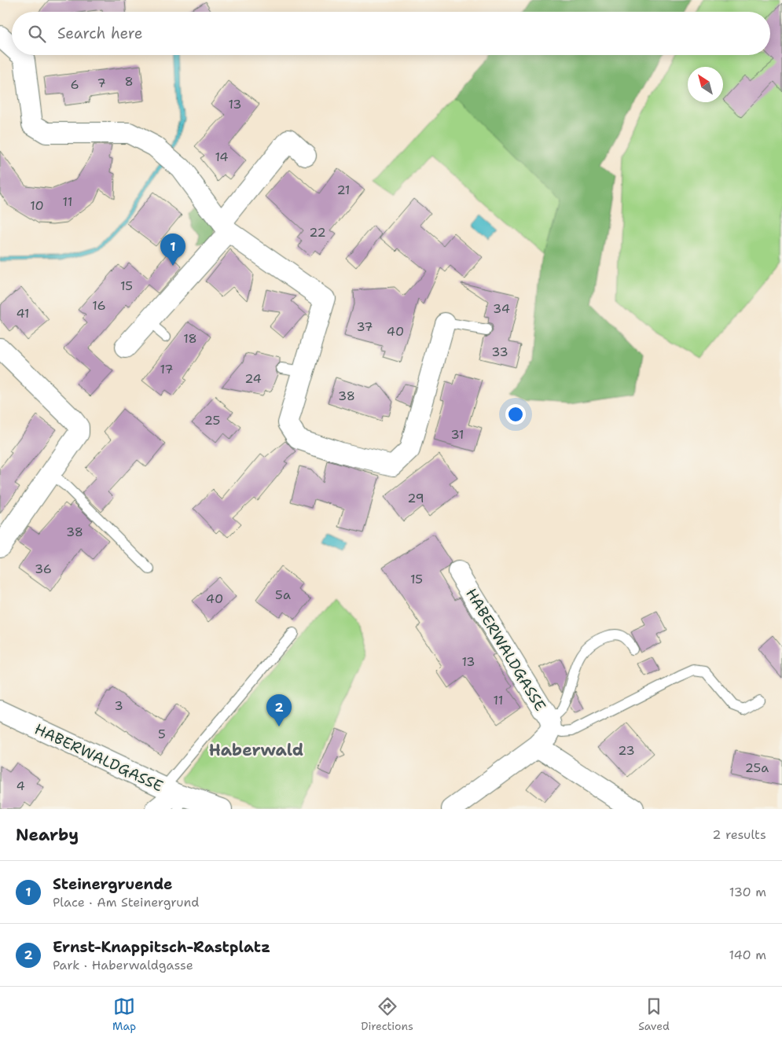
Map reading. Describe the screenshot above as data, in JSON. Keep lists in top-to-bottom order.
{
  "streets": {
    "street": ["HABERWALDGASSE"]
  },
  "districts": ["Haberwald"],
  "house_numbers": [
    "8",
    "7",
    "6",
    "13",
    "14",
    "21",
    "11",
    "10",
    "22",
    "15",
    "16",
    "34",
    "41",
    "37",
    "40",
    "18",
    "33",
    "17",
    "24",
    "38",
    "25",
    "31",
    "29",
    "38",
    "36",
    "15",
    "5a",
    "40",
    "13",
    "11",
    "3",
    "5",
    "23",
    "25a",
    "4"
  ],
  "north": "top left",
  "page": {
    "search": "Search here",
    "pins": ["1", "2"],
    "heading": ["Nearby", "2 results"],
    "list": [
      {
        "mark": "1",
        "name": "Steinergruende",
        "note": "Place · Am Steinergrund",
        "value": "130 m"
      },
      {
        "mark": "2",
        "name": "Ernst-Knappitsch-Rastplatz",
        "note": "Park · Haberwaldgasse",
        "value": "140 m"
      }
    ],
    "nav": ["Map", "Directions", "Saved"]
  }
}
